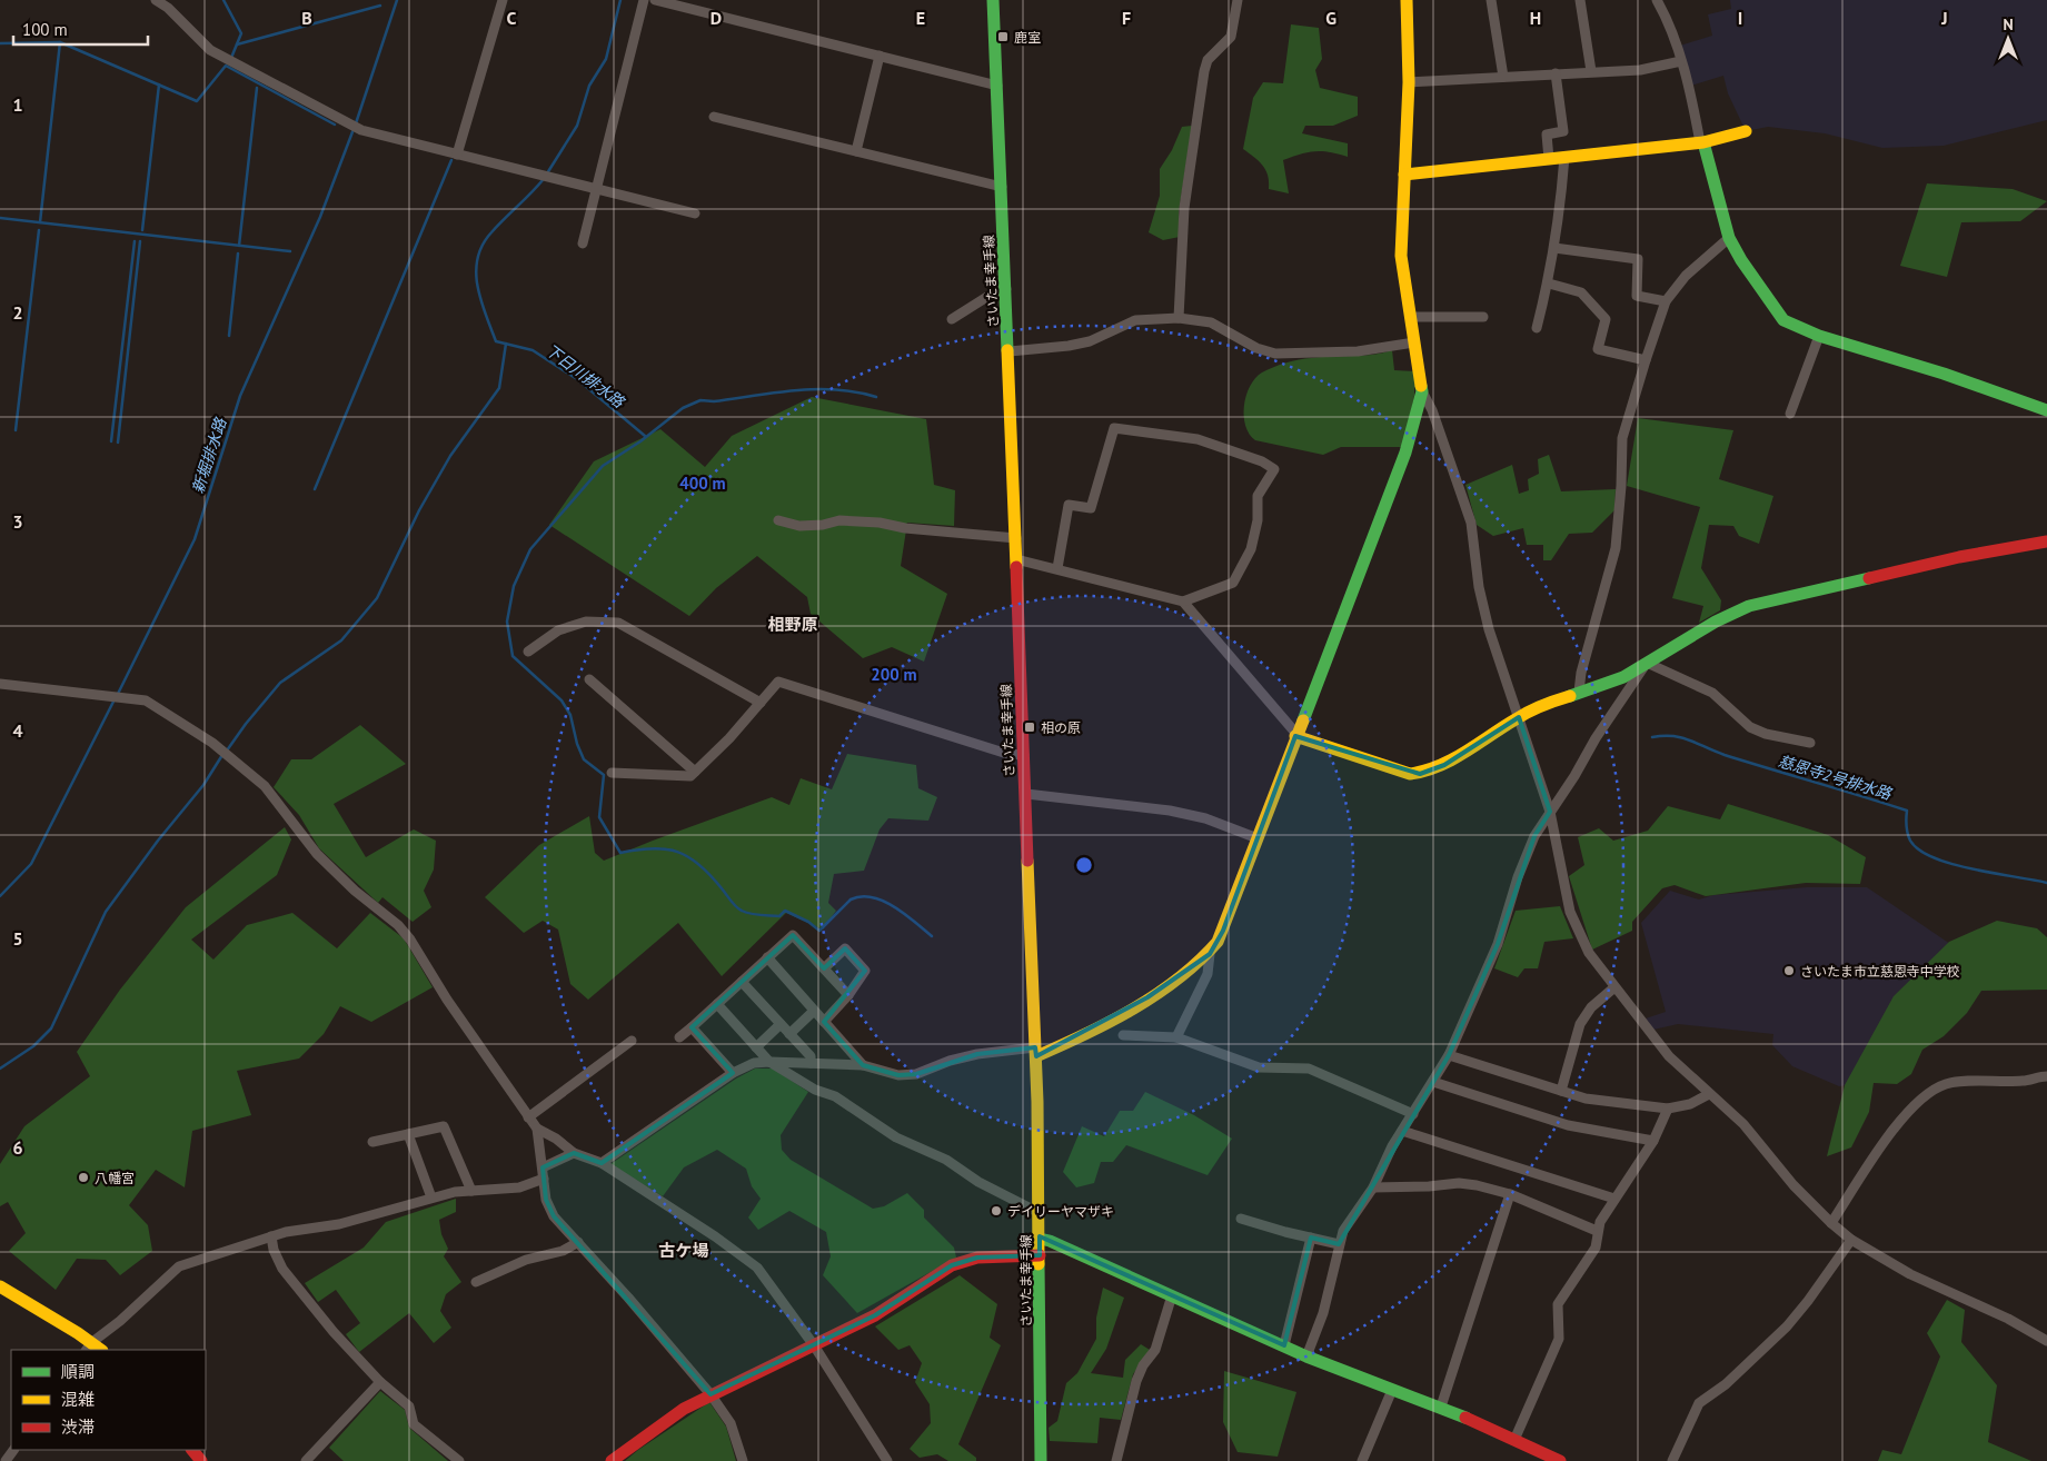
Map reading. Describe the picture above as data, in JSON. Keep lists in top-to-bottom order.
{
  "streets": {
    "street": ["さいたま幸手線"]
  },
  "districts": ["相野原", "古ケ場"],
  "water": ["下日川排水路", "新堀排水路", "慈恩寺2号排水路"],
  "places": {
    "transit": ["鹿室", "相の原"],
    "other": ["さいたま市立慈恩寺中学校", "八幡宮", "デイリーヤマザキ"]
  },
  "legend": ["順調", "混雑", "渋滞"],
  "scale_bar": "100 m",
  "north": "top",
  "grid": {
    "columns": [
      "B",
      "C",
      "D",
      "E",
      "F",
      "G",
      "H",
      "I",
      "J"
    ],
    "rows": [
      "1",
      "2",
      "3",
      "4",
      "5",
      "6"
    ]
  },
  "rings": ["400 m", "200 m"]
}
